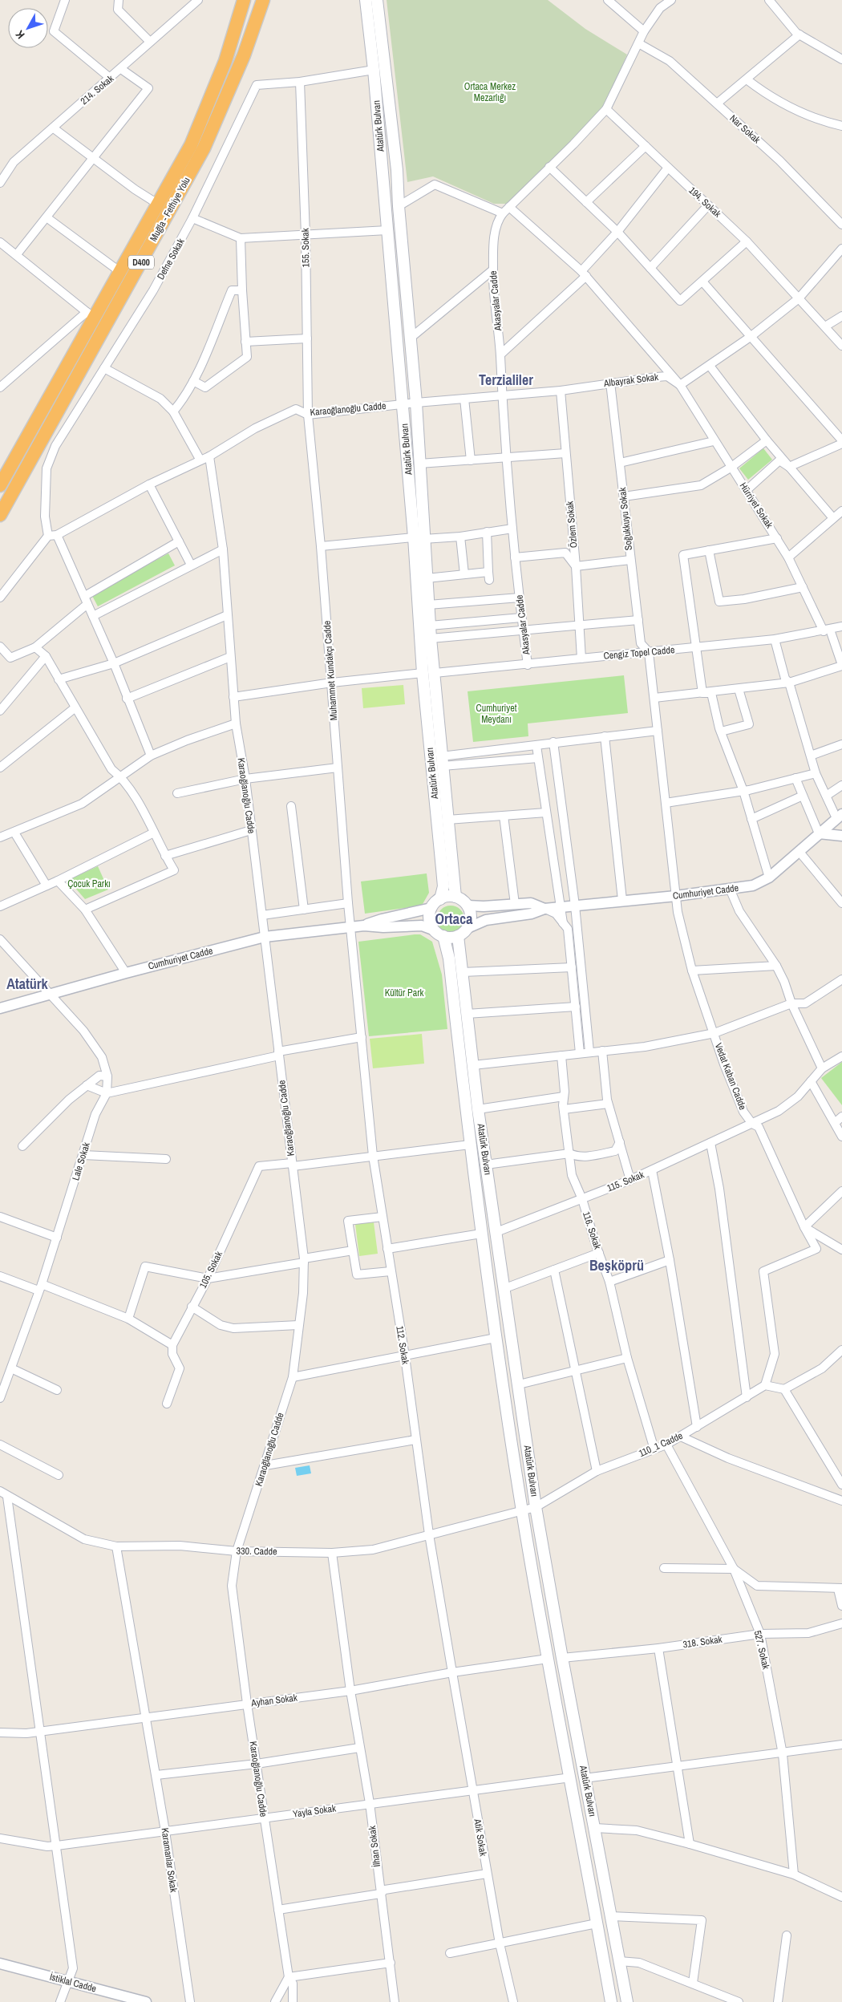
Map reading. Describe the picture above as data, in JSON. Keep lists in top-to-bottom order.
{
  "streets": {
    "highway": ["Muğla - Fethiye Yolu", "D400"],
    "main road": ["Atatürk Bulvarı"],
    "street": [
      "214. Sokak",
      "Nar Sokak",
      "194. Sokak",
      "155. Sokak",
      "Defne Sokak",
      "Akasyalar Cadde",
      "Albayrak Sokak",
      "Karaoğlanoğlu Cadde",
      "Hürriyet Sokak",
      "Soğukkuyu Sokak",
      "Özlem Sokak",
      "Cengiz Topel Cadde",
      "Muhammet Kundakçı Cadde",
      "Cumhuriyet Cadde",
      "Vedat Kaban Cadde",
      "Lale Sokak",
      "115. Sokak",
      "116. Sokak",
      "105. Sokak",
      "112. Sokak",
      "110_1 Cadde",
      "330. Cadde",
      "318. Sokak",
      "527. Sokak",
      "Ayhan Sokak",
      "Yayla Sokak",
      "Atik Sokak",
      "İlhan Sokak",
      "Karamanlar Sokak",
      "İstiklal Cadde"
    ]
  },
  "crossings": [
    ["Atatürk Bulvarı", "Defne Sokak"],
    ["Atatürk Bulvarı", "Albayrak Sokak"],
    ["Atatürk Bulvarı", "Karaoğlanoğlu Cadde"],
    ["Atatürk Bulvarı", "Hürriyet Sokak"],
    ["Atatürk Bulvarı", "Cengiz Topel Cadde"],
    ["Atatürk Bulvarı", "Cumhuriyet Cadde"],
    ["Atatürk Bulvarı", "115. Sokak"],
    ["Atatürk Bulvarı", "110_1 Cadde"],
    ["Atatürk Bulvarı", "330. Cadde"],
    ["Atatürk Bulvarı", "318. Sokak"],
    ["Atatürk Bulvarı", "Ayhan Sokak"],
    ["Atatürk Bulvarı", "Yayla Sokak"],
    ["Nar Sokak", "Akasyalar Cadde"],
    ["194. Sokak", "Akasyalar Cadde"],
    ["155. Sokak", "Defne Sokak"],
    ["155. Sokak", "Karaoğlanoğlu Cadde"],
    ["155. Sokak", "Muhammet Kundakçı Cadde"],
    ["Akasyalar Cadde", "Albayrak Sokak"],
    ["Akasyalar Cadde", "Hürriyet Sokak"],
    ["Akasyalar Cadde", "Cengiz Topel Cadde"],
    ["Albayrak Sokak", "Karaoğlanoğlu Cadde"],
    ["Albayrak Sokak", "Hürriyet Sokak"],
    ["Albayrak Sokak", "Soğukkuyu Sokak"],
    ["Albayrak Sokak", "Özlem Sokak"],
    ["Karaoğlanoğlu Cadde", "Muhammet Kundakçı Cadde"],
    ["Karaoğlanoğlu Cadde", "Cumhuriyet Cadde"],
    ["Karaoğlanoğlu Cadde", "105. Sokak"],
    ["Karaoğlanoğlu Cadde", "330. Cadde"],
    ["Karaoğlanoğlu Cadde", "Ayhan Sokak"],
    ["Karaoğlanoğlu Cadde", "Yayla Sokak"],
    ["Hürriyet Sokak", "Cengiz Topel Cadde"],
    ["Soğukkuyu Sokak", "Cengiz Topel Cadde"],
    ["Soğukkuyu Sokak", "Vedat Kaban Cadde"],
    ["Özlem Sokak", "Cengiz Topel Cadde"],
    ["Muhammet Kundakçı Cadde", "Cumhuriyet Cadde"],
    ["Muhammet Kundakçı Cadde", "112. Sokak"],
    ["Cumhuriyet Cadde", "Vedat Kaban Cadde"],
    ["Vedat Kaban Cadde", "115. Sokak"],
    ["Vedat Kaban Cadde", "110_1 Cadde"],
    ["115. Sokak", "116. Sokak"],
    ["116. Sokak", "110_1 Cadde"],
    ["112. Sokak", "330. Cadde"],
    ["112. Sokak", "Ayhan Sokak"],
    ["112. Sokak", "Atik Sokak"],
    ["110_1 Cadde", "330. Cadde"],
    ["110_1 Cadde", "527. Sokak"],
    ["330. Cadde", "İlhan Sokak"],
    ["330. Cadde", "Karamanlar Sokak"],
    ["318. Sokak", "527. Sokak"],
    ["Ayhan Sokak", "Atik Sokak"],
    ["Ayhan Sokak", "İlhan Sokak"],
    ["Ayhan Sokak", "Karamanlar Sokak"],
    ["Yayla Sokak", "Atik Sokak"],
    ["Yayla Sokak", "İlhan Sokak"],
    ["Yayla Sokak", "Karamanlar Sokak"]
  ],
  "districts": [
    "Terzialiler",
    "Ortaca",
    "Atatürk",
    "Beşköprü"
  ],
  "parks": [
    "Ortaca Merkez Mezarlığı",
    "Cumhuriyet Meydanı",
    "Çocuk Parkı",
    "Kültür Park"
  ],
  "north": "bottom left"
}
